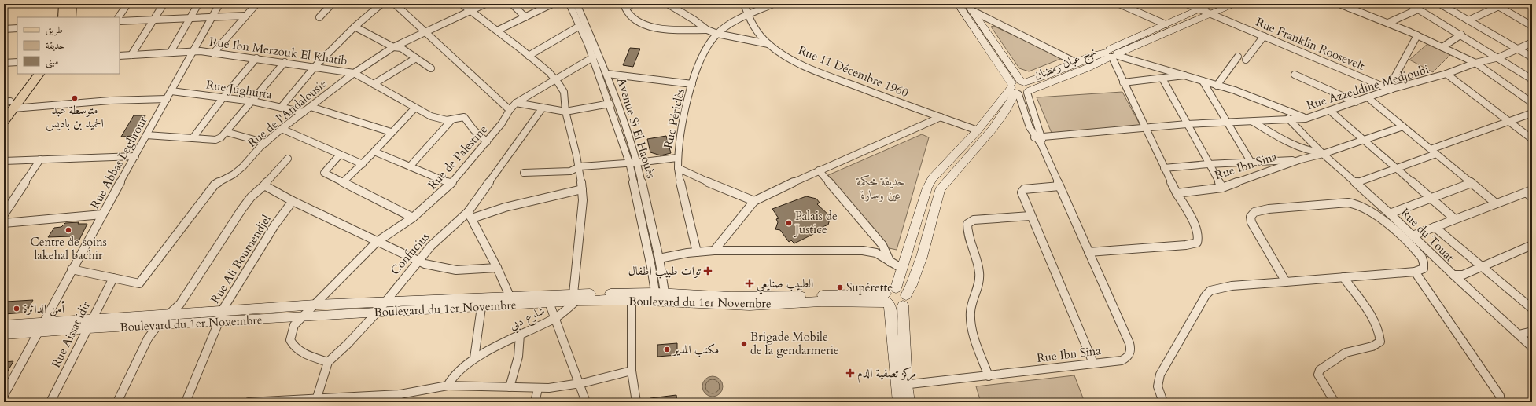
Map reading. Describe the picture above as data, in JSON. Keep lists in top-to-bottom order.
{
  "streets": {
    "main road": ["نهج عبان رمضان", "Boulevard du 1er Novembre"],
    "street": [
      "Rue Franklin Roosevelt",
      "Rue Ibn Merzouk El Khatib",
      "Rue 11 Décembre 1960",
      "Rue Azzeddine Medjoubi",
      "Rue Jughurta",
      "Rue de l'Andalousie",
      "Rue Périclès",
      "Avenue Si El Haouès",
      "Rue de Palestine",
      "Rue Abbas Leghrour",
      "Rue Ibn Sina",
      "Rue du Touat",
      "Confucius",
      "Rue Ali Boumendjel",
      "شارع دبي",
      "Rue Aissat idir"
    ]
  },
  "crossings": [
    ["Rue Franklin Roosevelt", "نهج عبان رمضان"],
    ["Rue Franklin Roosevelt", "Rue Azzeddine Medjoubi"],
    ["Rue Ibn Merzouk El Khatib", "Rue de l'Andalousie"],
    ["Rue Ibn Merzouk El Khatib", "Rue de Palestine"],
    ["Rue Ibn Merzouk El Khatib", "Rue Abbas Leghrour"],
    ["نهج عبان رمضان", "Rue Azzeddine Medjoubi"],
    ["نهج عبان رمضان", "Rue Ibn Sina"],
    ["Rue 11 Décembre 1960", "Rue Périclès"],
    ["Rue Azzeddine Medjoubi", "Rue Ibn Sina"],
    ["Rue Jughurta", "Rue de l'Andalousie"],
    ["Rue Jughurta", "Rue Abbas Leghrour"],
    ["Rue de l'Andalousie", "Rue Aissat idir"],
    ["Avenue Si El Haouès", "Boulevard du 1er Novembre"],
    ["Rue de Palestine", "Confucius"],
    ["Rue de Palestine", "Boulevard du 1er Novembre"],
    ["Rue Abbas Leghrour", "Boulevard du 1er Novembre"],
    ["Rue Ibn Sina", "Rue du Touat"],
    ["Confucius", "Boulevard du 1er Novembre"],
    ["Rue Ali Boumendjel", "Boulevard du 1er Novembre"],
    ["Boulevard du 1er Novembre", "شارع دبي"],
    ["Boulevard du 1er Novembre", "Rue Aissat idir"]
  ],
  "parks": ["حديقة محكمة عين وسارة"],
  "places": {
    "other": [
      "متوسطة عبد الحميد بن باديس",
      "Palais de Justice",
      "Centre de soins lakehal bachir",
      "Supérette",
      "أمن الدائرة",
      "Brigade Mobile de la gendarmerie",
      "مكتب المدير"
    ],
    "health": ["توات طبيب اطفال", "الطبيب صنايعي", "مركز تصفية الدم"]
  },
  "legend": ["طريق", "حديقة", "مبنى"]
}
